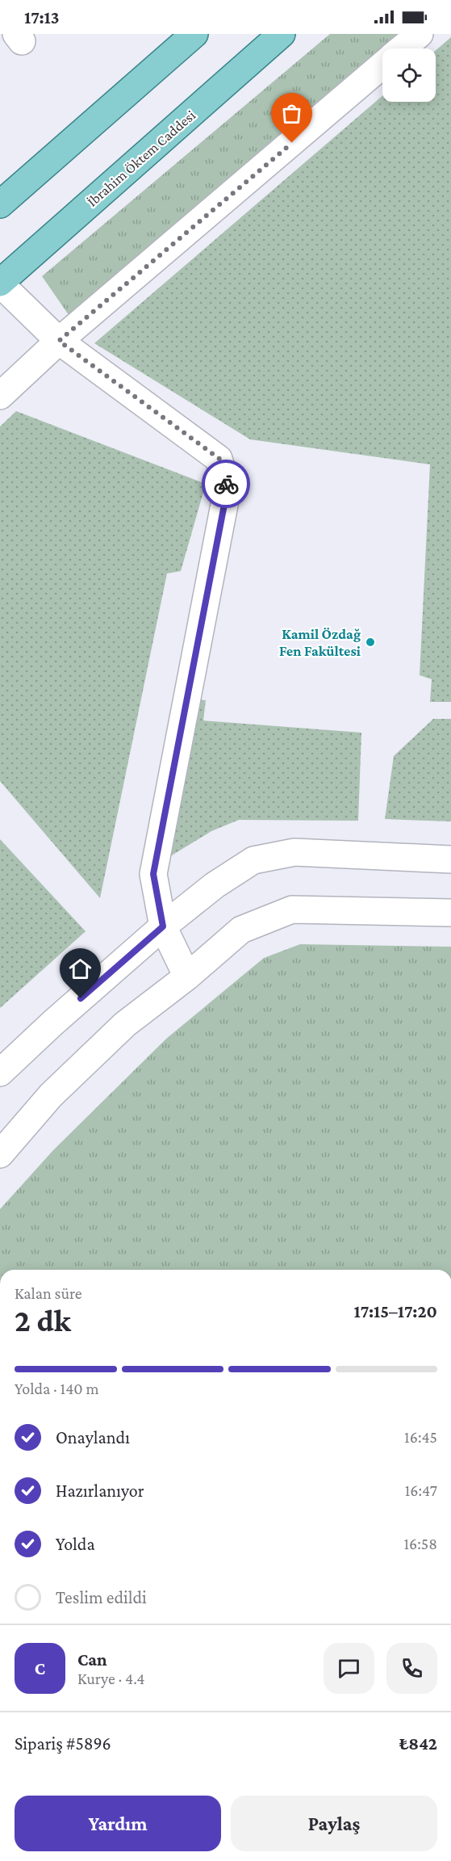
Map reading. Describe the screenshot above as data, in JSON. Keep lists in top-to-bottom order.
{
  "streets": {
    "main road": ["İbrahim Öktem Caddesi"]
  },
  "places": ["Kamil Özdağ Fen Fakültesi"],
  "page": {
    "status": "17:13",
    "heading": ["2 dk", "Kalan süre", "17:15–17:20"],
    "panel": [
      "Can",
      "Kurye · 4.4",
      "Sipariş #5896",
      "₺842"
    ],
    "bar": "Yolda · 140 m",
    "list": [
      ["Onaylandı", "16:45"],
      ["Hazırlanıyor", "16:47"],
      ["Yolda", "16:58"],
      "Teslim edildi"
    ],
    "round": "C",
    "buttons": ["Yardım", "Paylaş"]
  }
}
